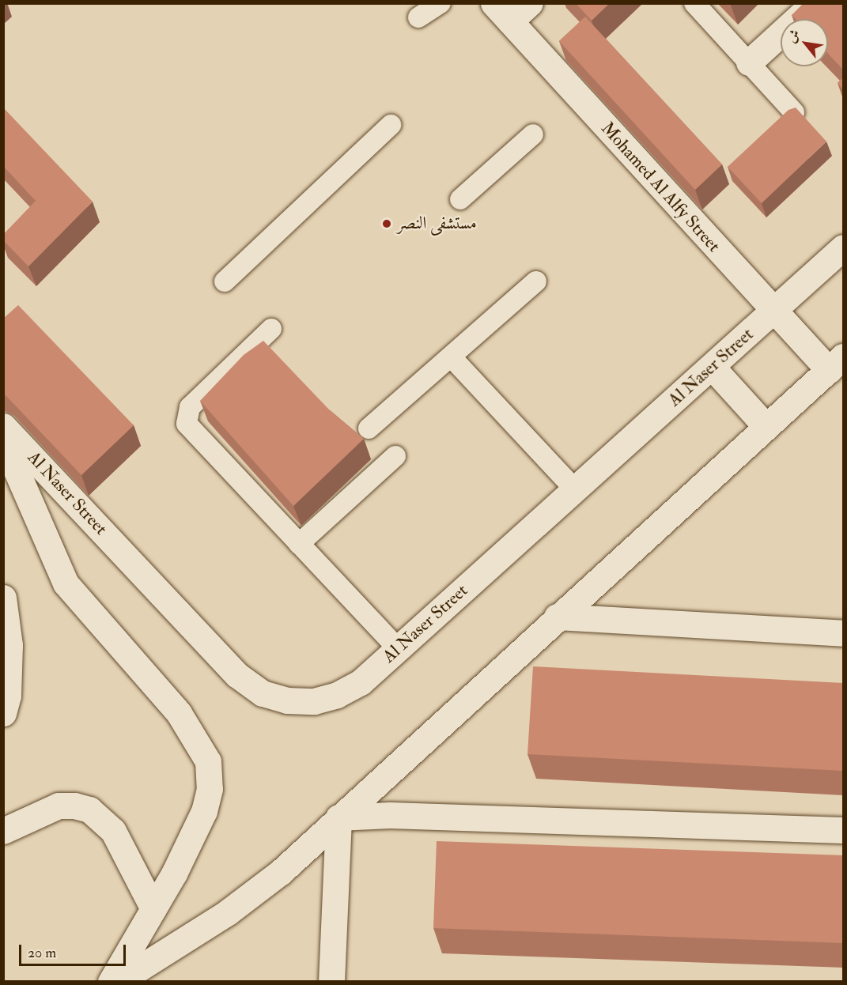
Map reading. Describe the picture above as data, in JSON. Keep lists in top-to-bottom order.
{
  "streets": {
    "street": ["Mohamed Al Alfy Street", "Al Naser Street"]
  },
  "crossings": [
    ["Mohamed Al Alfy Street", "Al Naser Street"]
  ],
  "places": ["مستشفى النصر"],
  "scale_bar": "20 m",
  "north": "top left"
}
